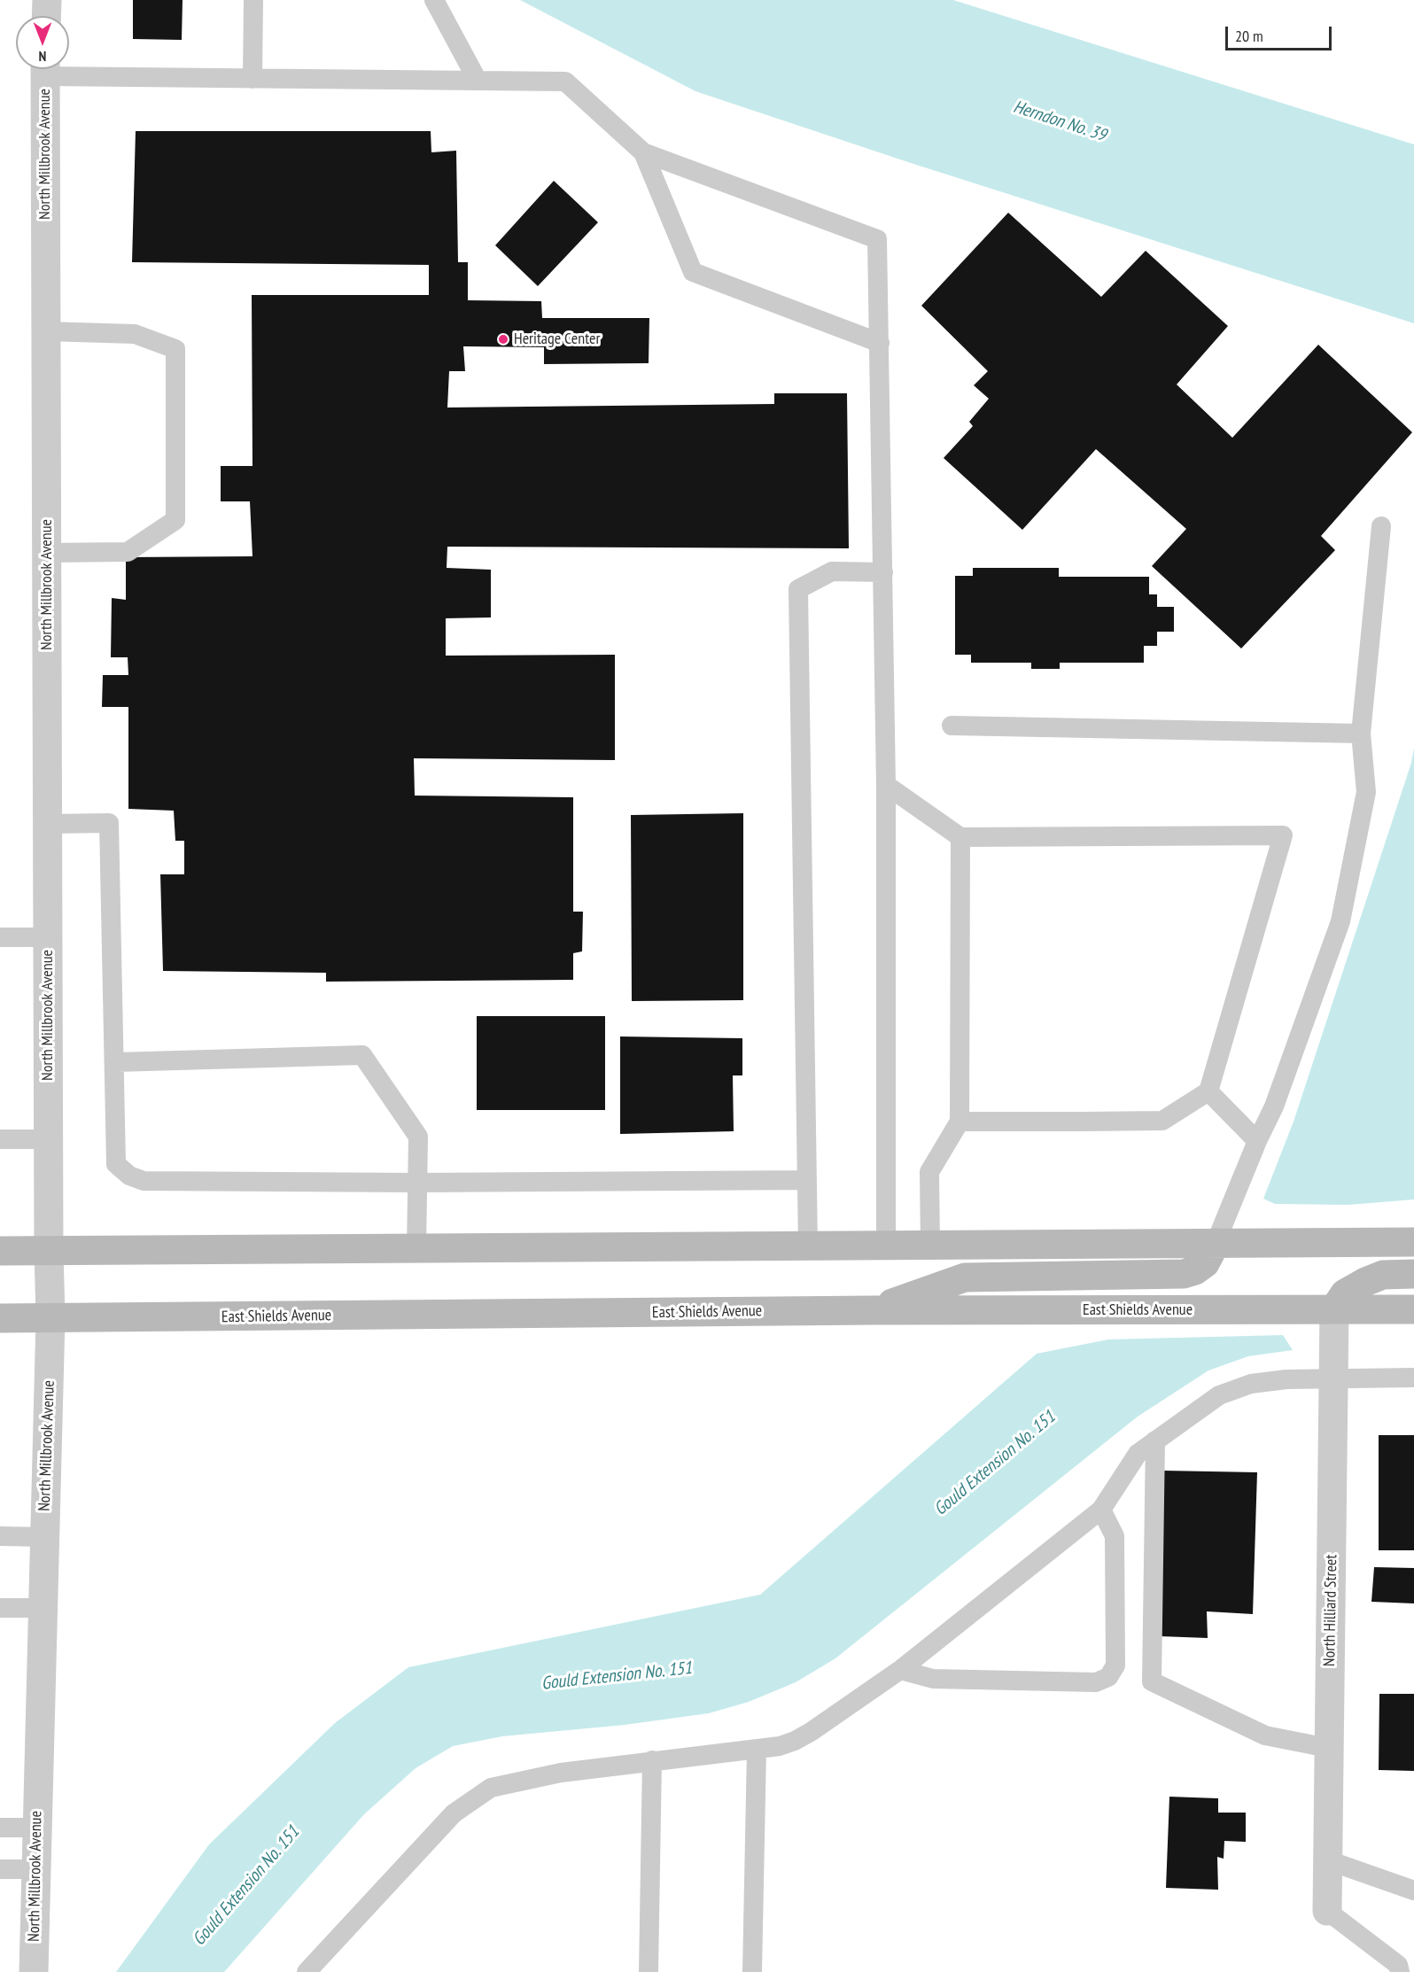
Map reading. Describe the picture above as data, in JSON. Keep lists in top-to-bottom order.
{
  "streets": {
    "main road": ["East Shields Avenue"],
    "street": ["North Millbrook Avenue", "North Hilliard Street"]
  },
  "crossings": [
    ["North Millbrook Avenue", "East Shields Avenue"],
    ["East Shields Avenue", "North Hilliard Street"]
  ],
  "water": ["Herndon No. 39", "Gould Extension No. 151"],
  "places": ["Heritage Center"],
  "scale_bar": "20 m",
  "north": "bottom"
}
